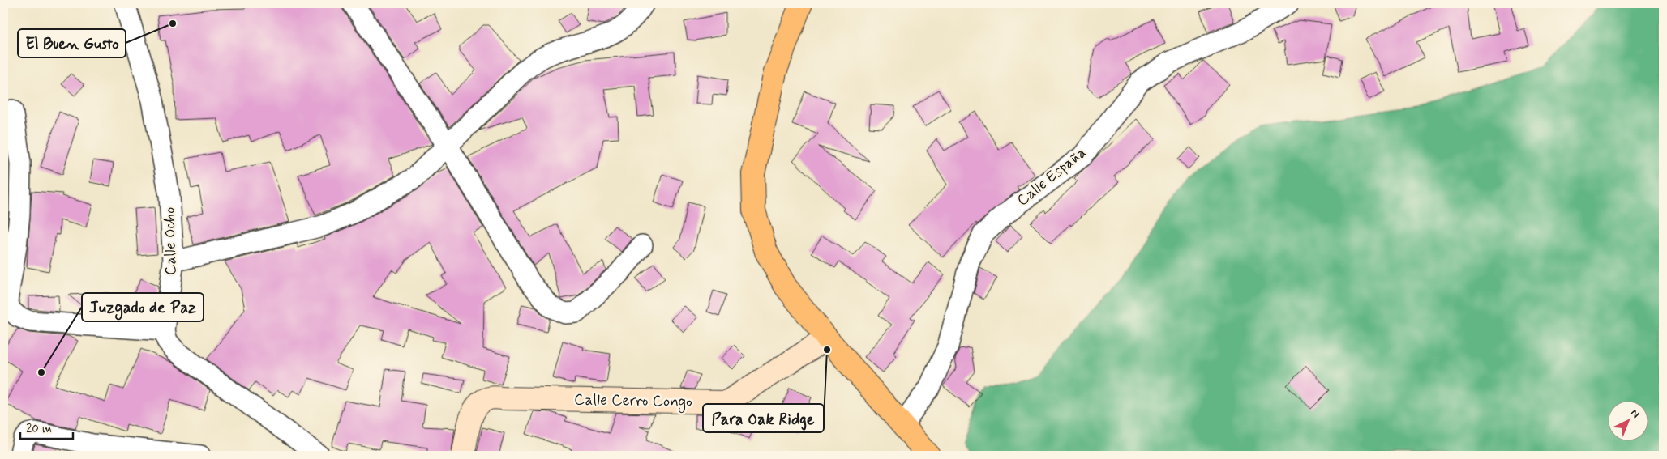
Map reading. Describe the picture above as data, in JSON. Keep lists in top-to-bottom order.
{
  "streets": {
    "street": ["Calle España", "Calle Ocho", "Calle Cerro Congo"]
  },
  "places": ["El Buen Gusto", "Para Oak Ridge", "Juzgado de Paz"],
  "scale_bar": "20 m",
  "north": "top right"
}
